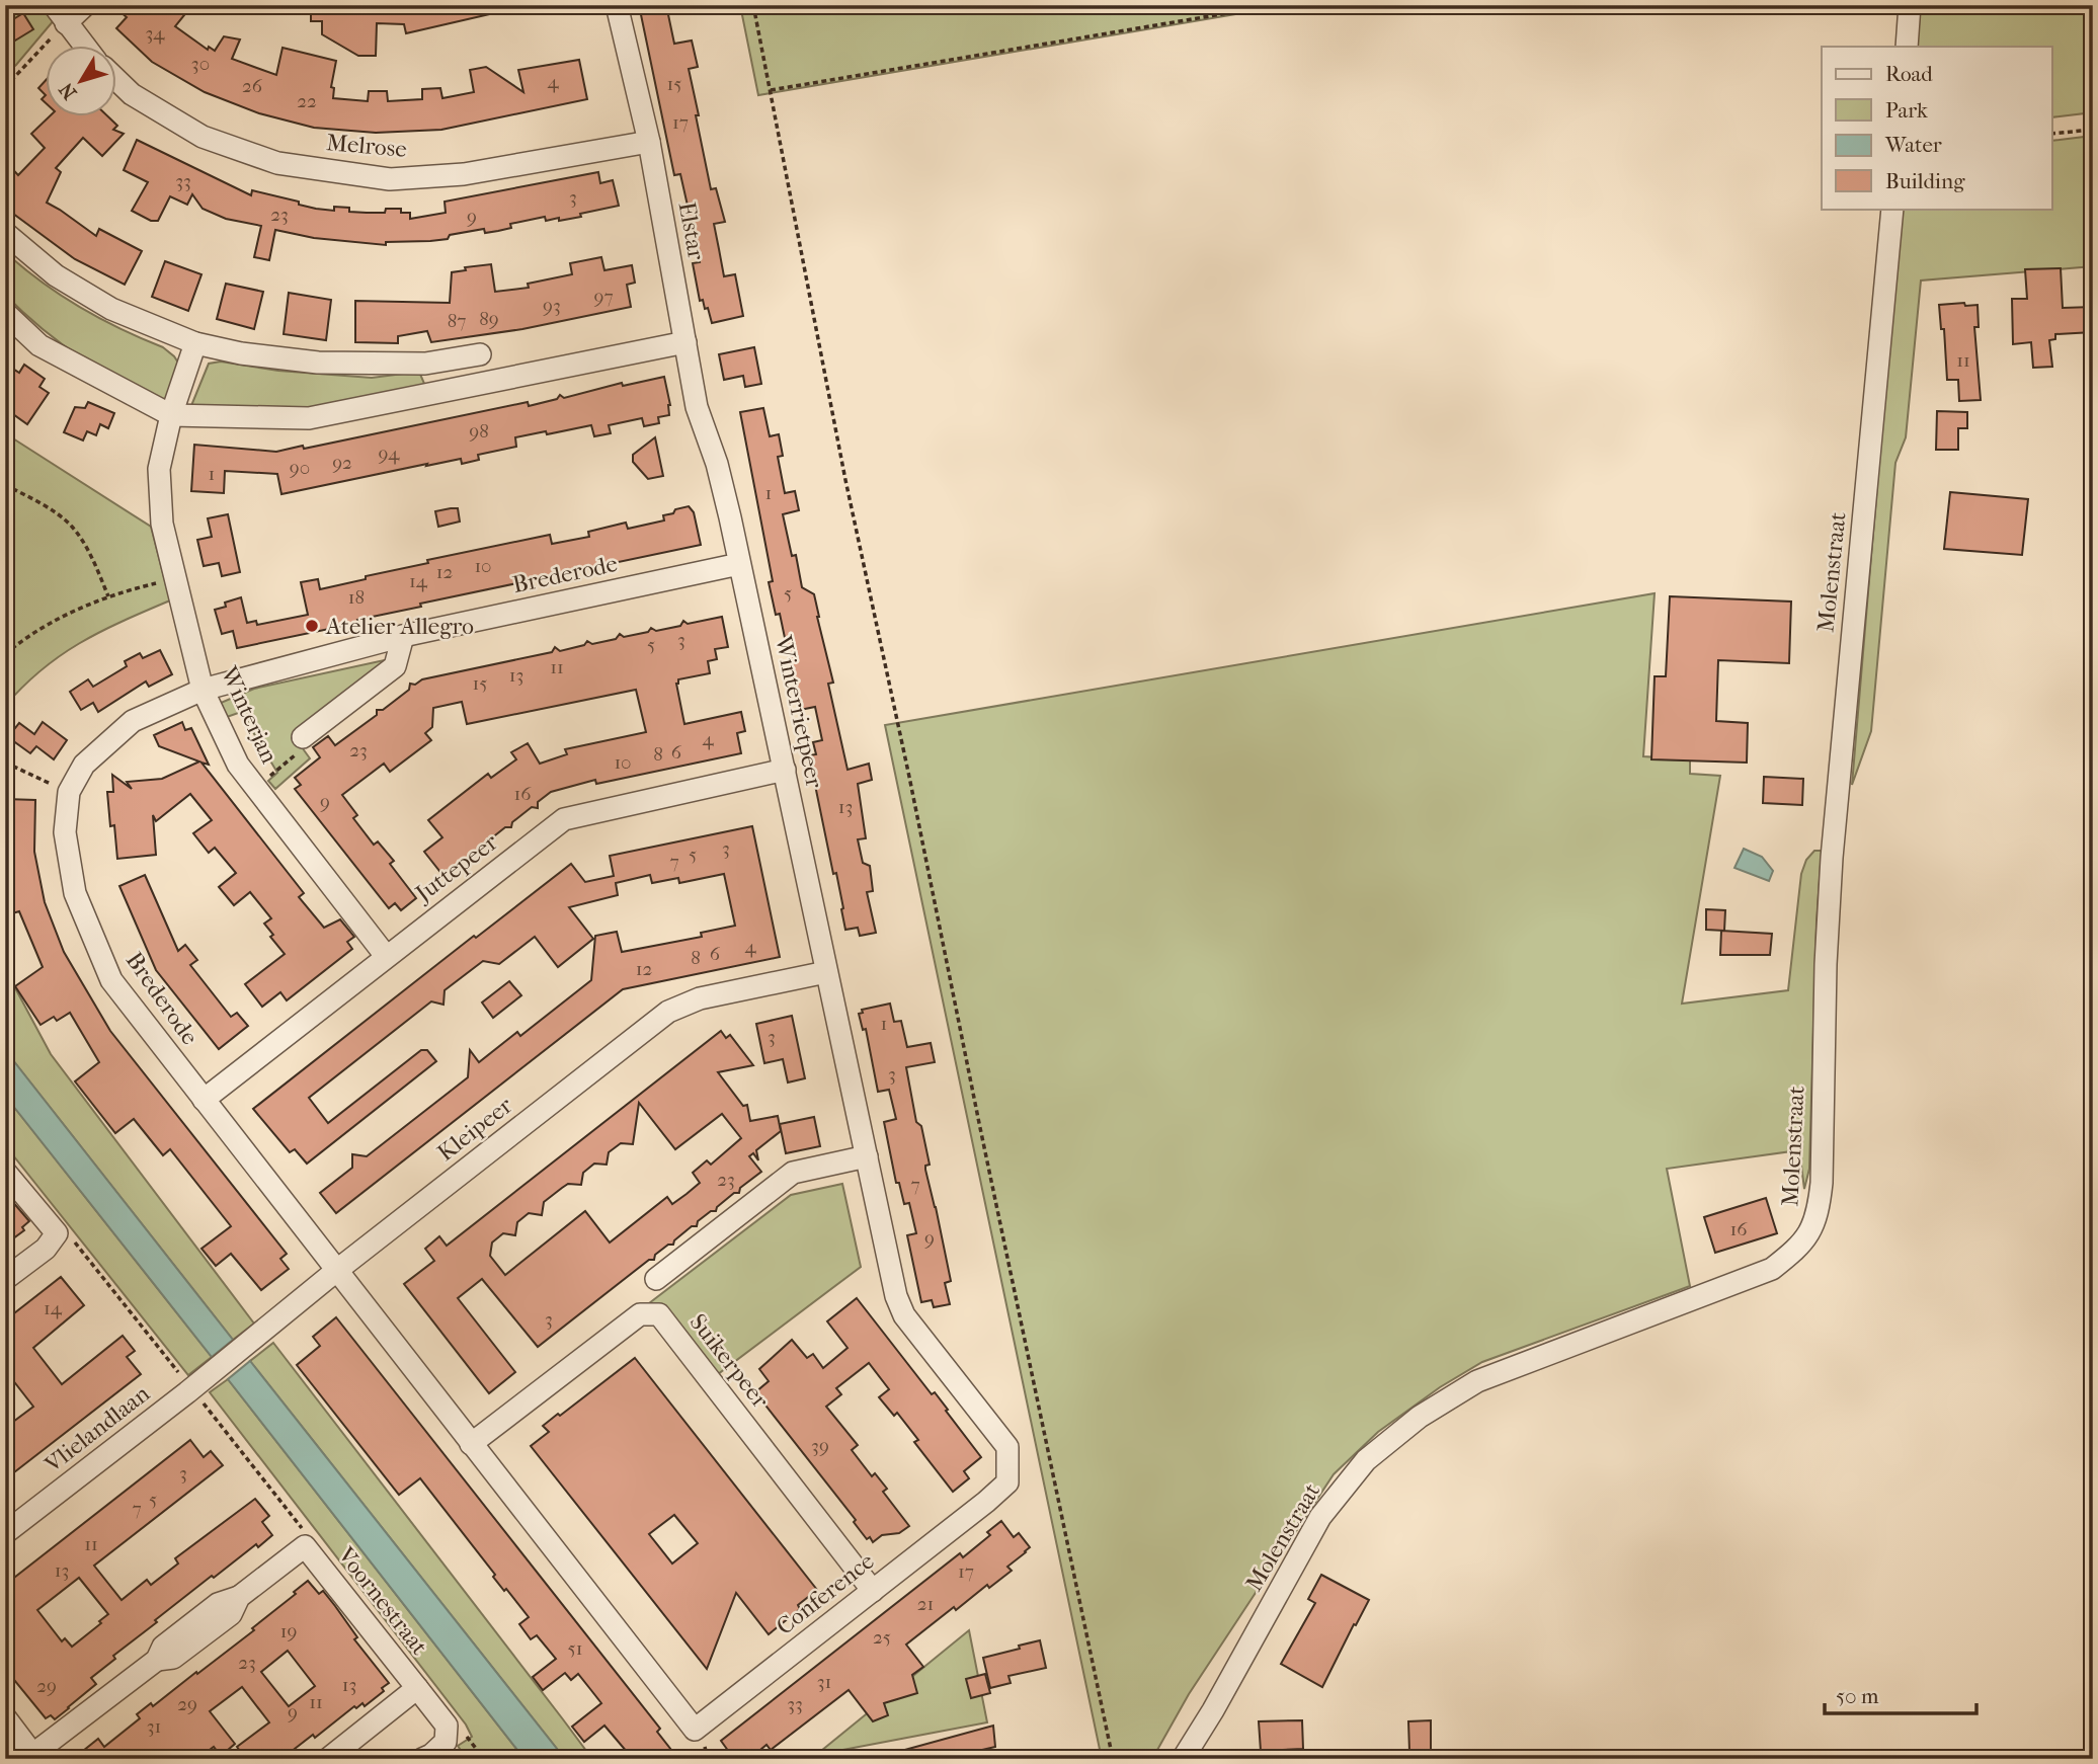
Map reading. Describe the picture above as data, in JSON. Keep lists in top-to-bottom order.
{
  "streets": {
    "street": [
      "Melrose",
      "Elstar",
      "Molenstraat",
      "Brederode",
      "Winterrietpeer",
      "Winterjan",
      "Juttepeer",
      "Kleipeer",
      "Suikerpeer",
      "Vlielandlaan",
      "Conference",
      "Voornestraat"
    ]
  },
  "crossings": [
    ["Melrose", "Elstar"],
    ["Elstar", "Winterrietpeer"],
    ["Brederode", "Winterrietpeer"],
    ["Brederode", "Winterjan"],
    ["Brederode", "Juttepeer"],
    ["Brederode", "Kleipeer"],
    ["Brederode", "Conference"],
    ["Winterrietpeer", "Juttepeer"],
    ["Winterrietpeer", "Kleipeer"],
    ["Winterrietpeer", "Conference"],
    ["Winterjan", "Juttepeer"],
    ["Kleipeer", "Vlielandlaan"],
    ["Kleipeer", "Conference"],
    ["Suikerpeer", "Conference"]
  ],
  "places": ["Atelier Allegro"],
  "house_numbers": [
    "34",
    "30",
    "4",
    "15",
    "26",
    "22",
    "17",
    "33",
    "3",
    "23",
    "9",
    "97",
    "93",
    "89",
    "87",
    "11",
    "98",
    "94",
    "92",
    "90",
    "1",
    "1",
    "10",
    "12",
    "14",
    "5",
    "18",
    "3",
    "5",
    "11",
    "13",
    "15",
    "4",
    "23",
    "6",
    "8",
    "10",
    "16",
    "9",
    "13",
    "3",
    "5",
    "7",
    "4",
    "6",
    "8",
    "12",
    "1",
    "3",
    "3",
    "23",
    "7",
    "16",
    "9",
    "14",
    "3",
    "39",
    "3",
    "5",
    "7",
    "11",
    "13",
    "17",
    "21",
    "19",
    "25",
    "51",
    "23",
    "31",
    "13",
    "29",
    "11",
    "29",
    "33",
    "9",
    "31"
  ],
  "legend": [
    "Road",
    "Park",
    "Water",
    "Building"
  ],
  "scale_bar": "50 m",
  "north": "bottom left"
}
